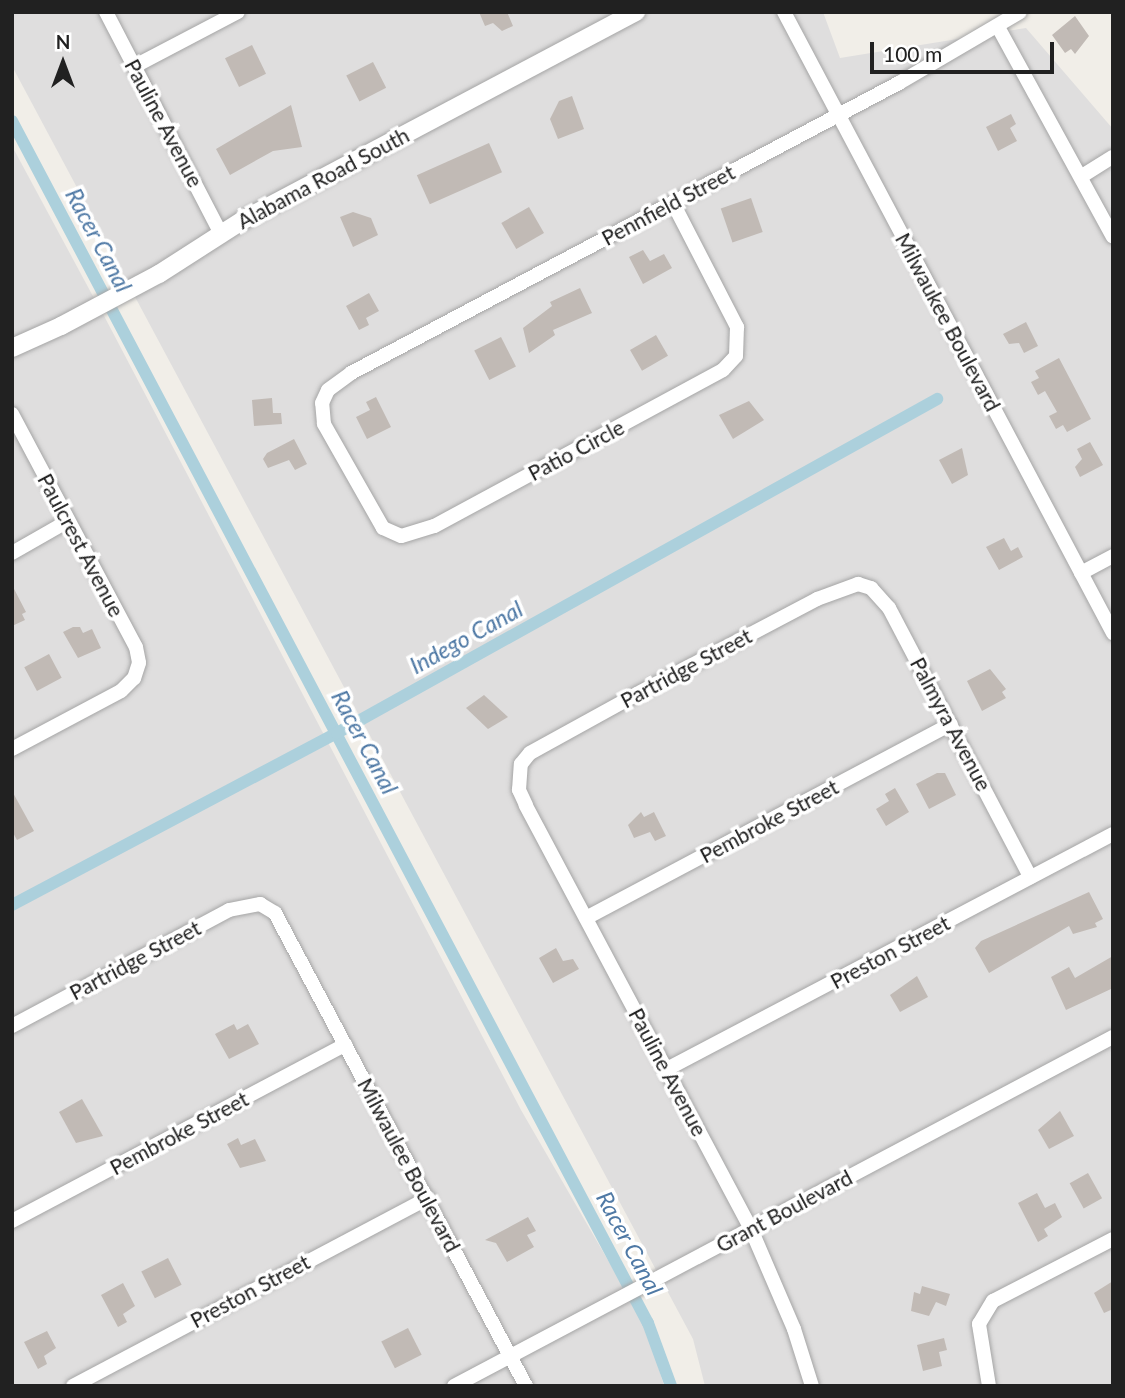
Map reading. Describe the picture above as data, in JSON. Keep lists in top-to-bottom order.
{
  "streets": {
    "street": [
      "Pauline Avenue",
      "Alabama Road South",
      "Pennfield Street",
      "Milwaukee Boulevard",
      "Patio Circle",
      "Paulcrest Avenue",
      "Partridge Street",
      "Palmyra Avenue",
      "Pembroke Street",
      "Preston Street",
      "Milwaulee Boulevard",
      "Grant Boulevard"
    ]
  },
  "crossings": [
    ["Pauline Avenue", "Alabama Road South"],
    ["Pauline Avenue", "Partridge Street"],
    ["Pauline Avenue", "Pembroke Street"],
    ["Pauline Avenue", "Preston Street"],
    ["Pauline Avenue", "Grant Boulevard"],
    ["Pennfield Street", "Milwaukee Boulevard"],
    ["Pennfield Street", "Patio Circle"],
    ["Partridge Street", "Palmyra Avenue"],
    ["Partridge Street", "Milwaulee Boulevard"],
    ["Palmyra Avenue", "Pembroke Street"],
    ["Palmyra Avenue", "Preston Street"],
    ["Pembroke Street", "Milwaulee Boulevard"],
    ["Preston Street", "Milwaulee Boulevard"],
    ["Milwaulee Boulevard", "Grant Boulevard"]
  ],
  "water": ["Racer Canal", "Indego Canal"],
  "scale_bar": "100 m",
  "north": "top"
}
